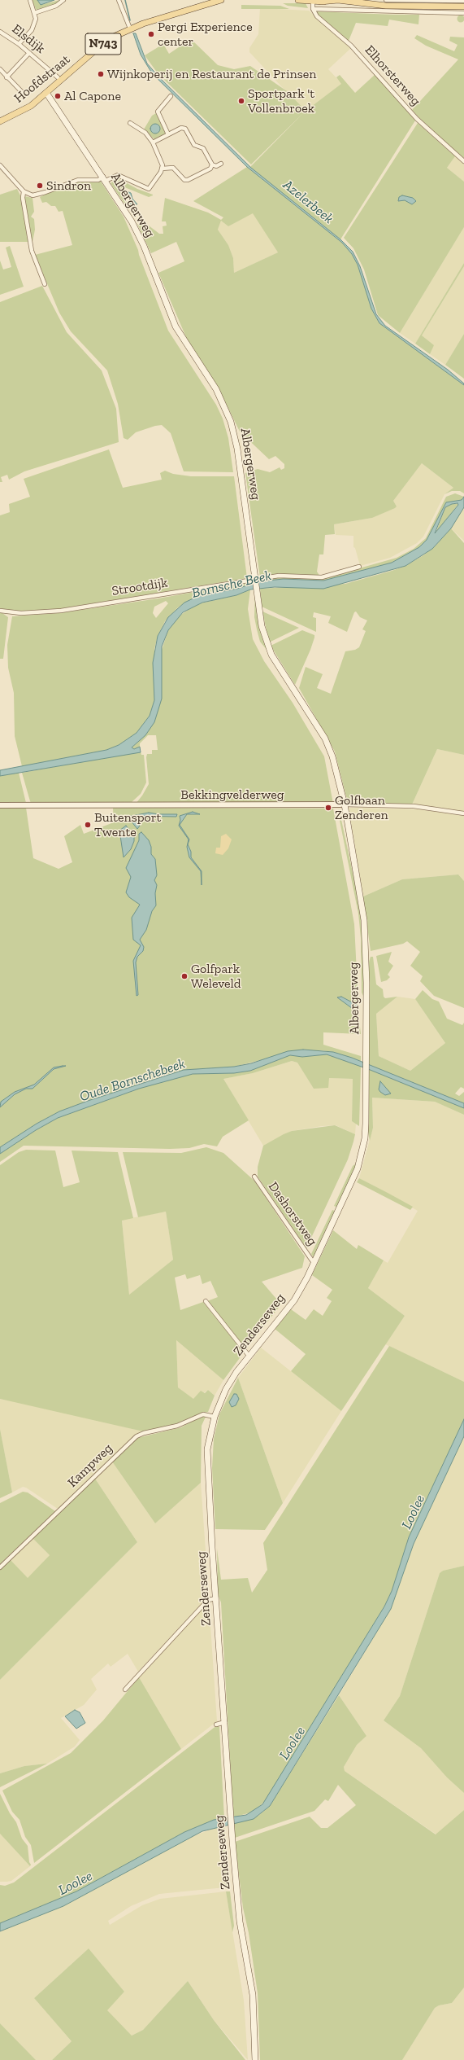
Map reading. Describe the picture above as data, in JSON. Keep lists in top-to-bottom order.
{
  "streets": {
    "main road": [
      "N743",
      "Hoofdstraat",
      "Albergerweg",
      "Zenderseweg"
    ],
    "street": [
      "Elsdijk",
      "Elhorsterweg",
      "Strootdijk",
      "Bekkingvelderweg",
      "Dashorstweg",
      "Kampweg"
    ]
  },
  "crossings": [
    ["Hoofdstraat", "Albergerweg"],
    ["Albergerweg", "Strootdijk"],
    ["Albergerweg", "Bekkingvelderweg"],
    ["Albergerweg", "Zenderseweg"],
    ["Dashorstweg", "Zenderseweg"],
    ["Zenderseweg", "Kampweg"]
  ],
  "water": [
    "Azelerbeek",
    "Bornsche Beek",
    "Oude Bornschebeek",
    "Loolee"
  ],
  "places": [
    "Pergi Experience center",
    "Wijnkoperij en Restaurant de Prinsen",
    "Al Capone",
    "Sportpark 't Vollenbroek",
    "Sindron",
    "Golfbaan Zenderen",
    "Buitensport Twente",
    "Golfpark Weleveld"
  ]
}
